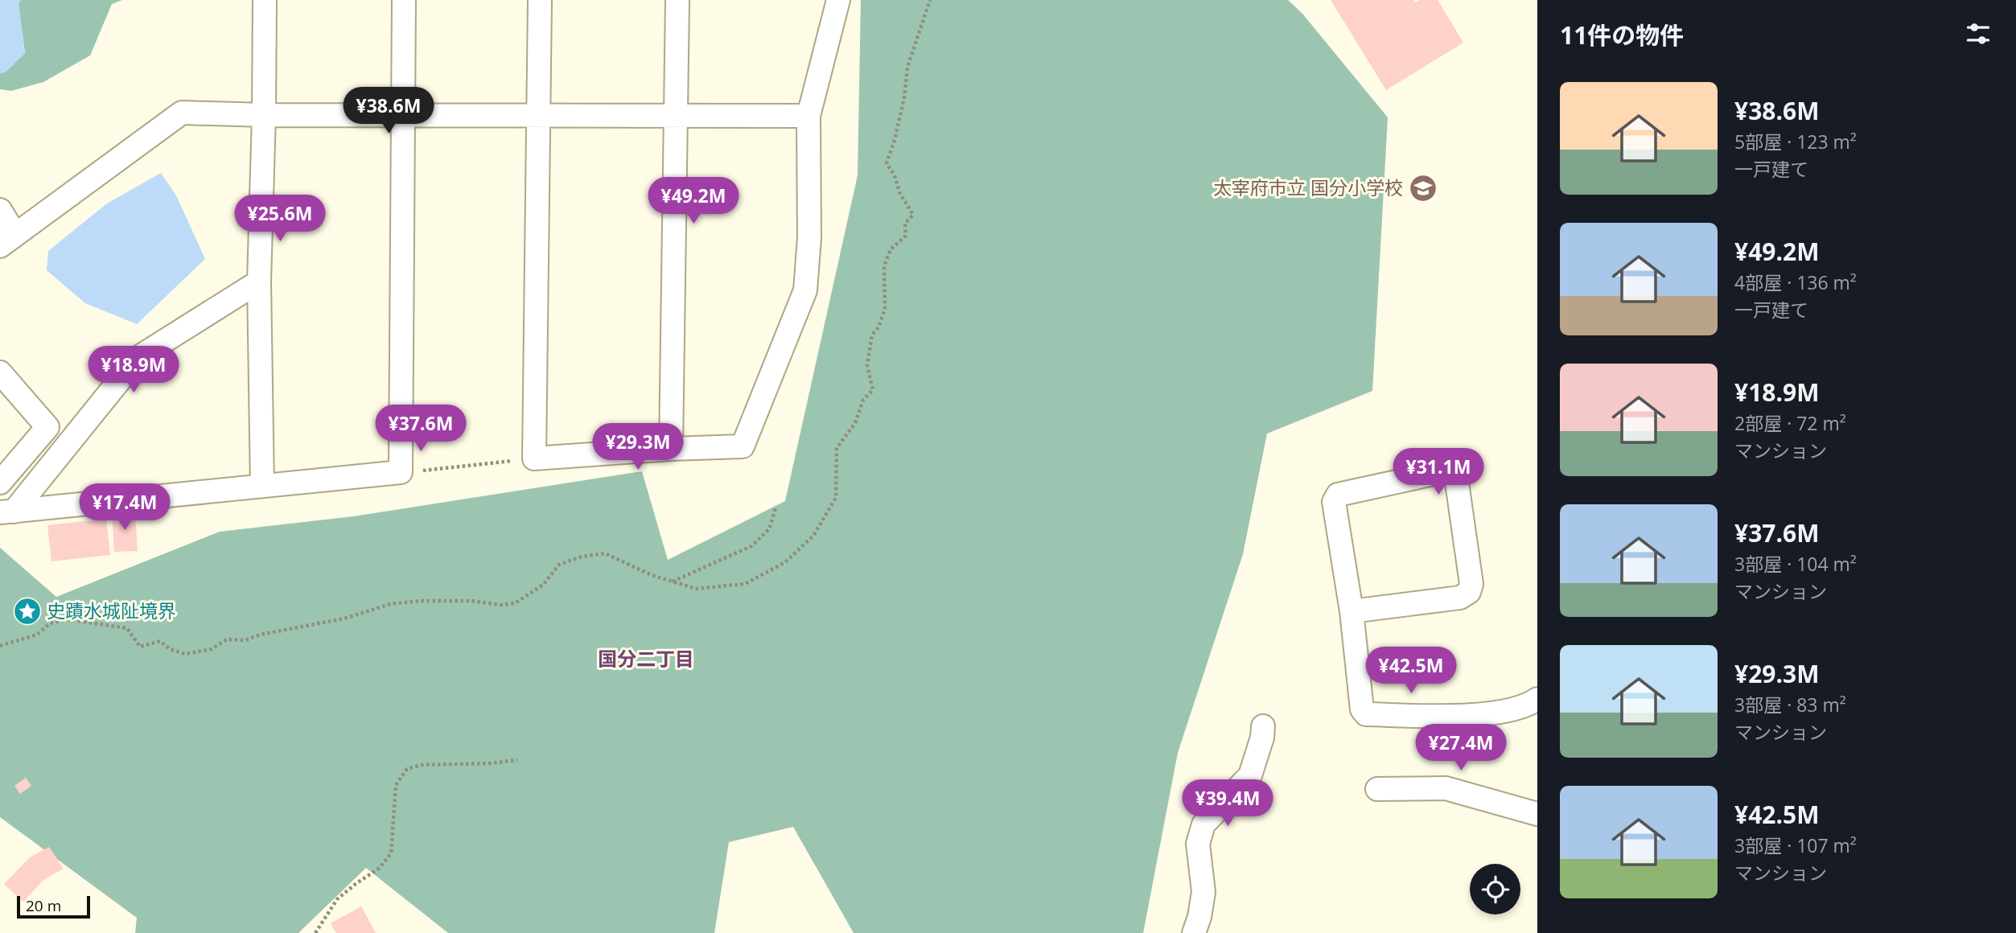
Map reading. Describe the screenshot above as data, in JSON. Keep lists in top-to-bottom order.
{
  "districts": ["国分二丁目"],
  "places": {
    "school or university": ["太宰府市立 国分小学校"],
    "place": ["史蹟水城阯境界"]
  },
  "scale_bar": "20 m",
  "page": {
    "heading": "11件の物件",
    "list": [
      {
        "name": "¥38.6M",
        "note": "5部屋 · 123 m² · 一戸建て"
      },
      {
        "name": "¥49.2M",
        "note": "4部屋 · 136 m² · 一戸建て"
      },
      {
        "name": "¥18.9M",
        "note": "2部屋 · 72 m² · マンション"
      },
      {
        "name": "¥37.6M",
        "note": "3部屋 · 104 m² · マンション"
      },
      {
        "name": "¥29.3M",
        "note": "3部屋 · 83 m² · マンション"
      },
      {
        "name": "¥42.5M",
        "note": "3部屋 · 107 m² · マンション"
      }
    ],
    "price": [
      "¥38.6M",
      "¥49.2M",
      "¥25.6M",
      "¥18.9M",
      "¥37.6M",
      "¥29.3M",
      "¥31.1M",
      "¥17.4M",
      "¥42.5M",
      "¥27.4M",
      "¥39.4M"
    ],
    "scale": "20 m"
  }
}
